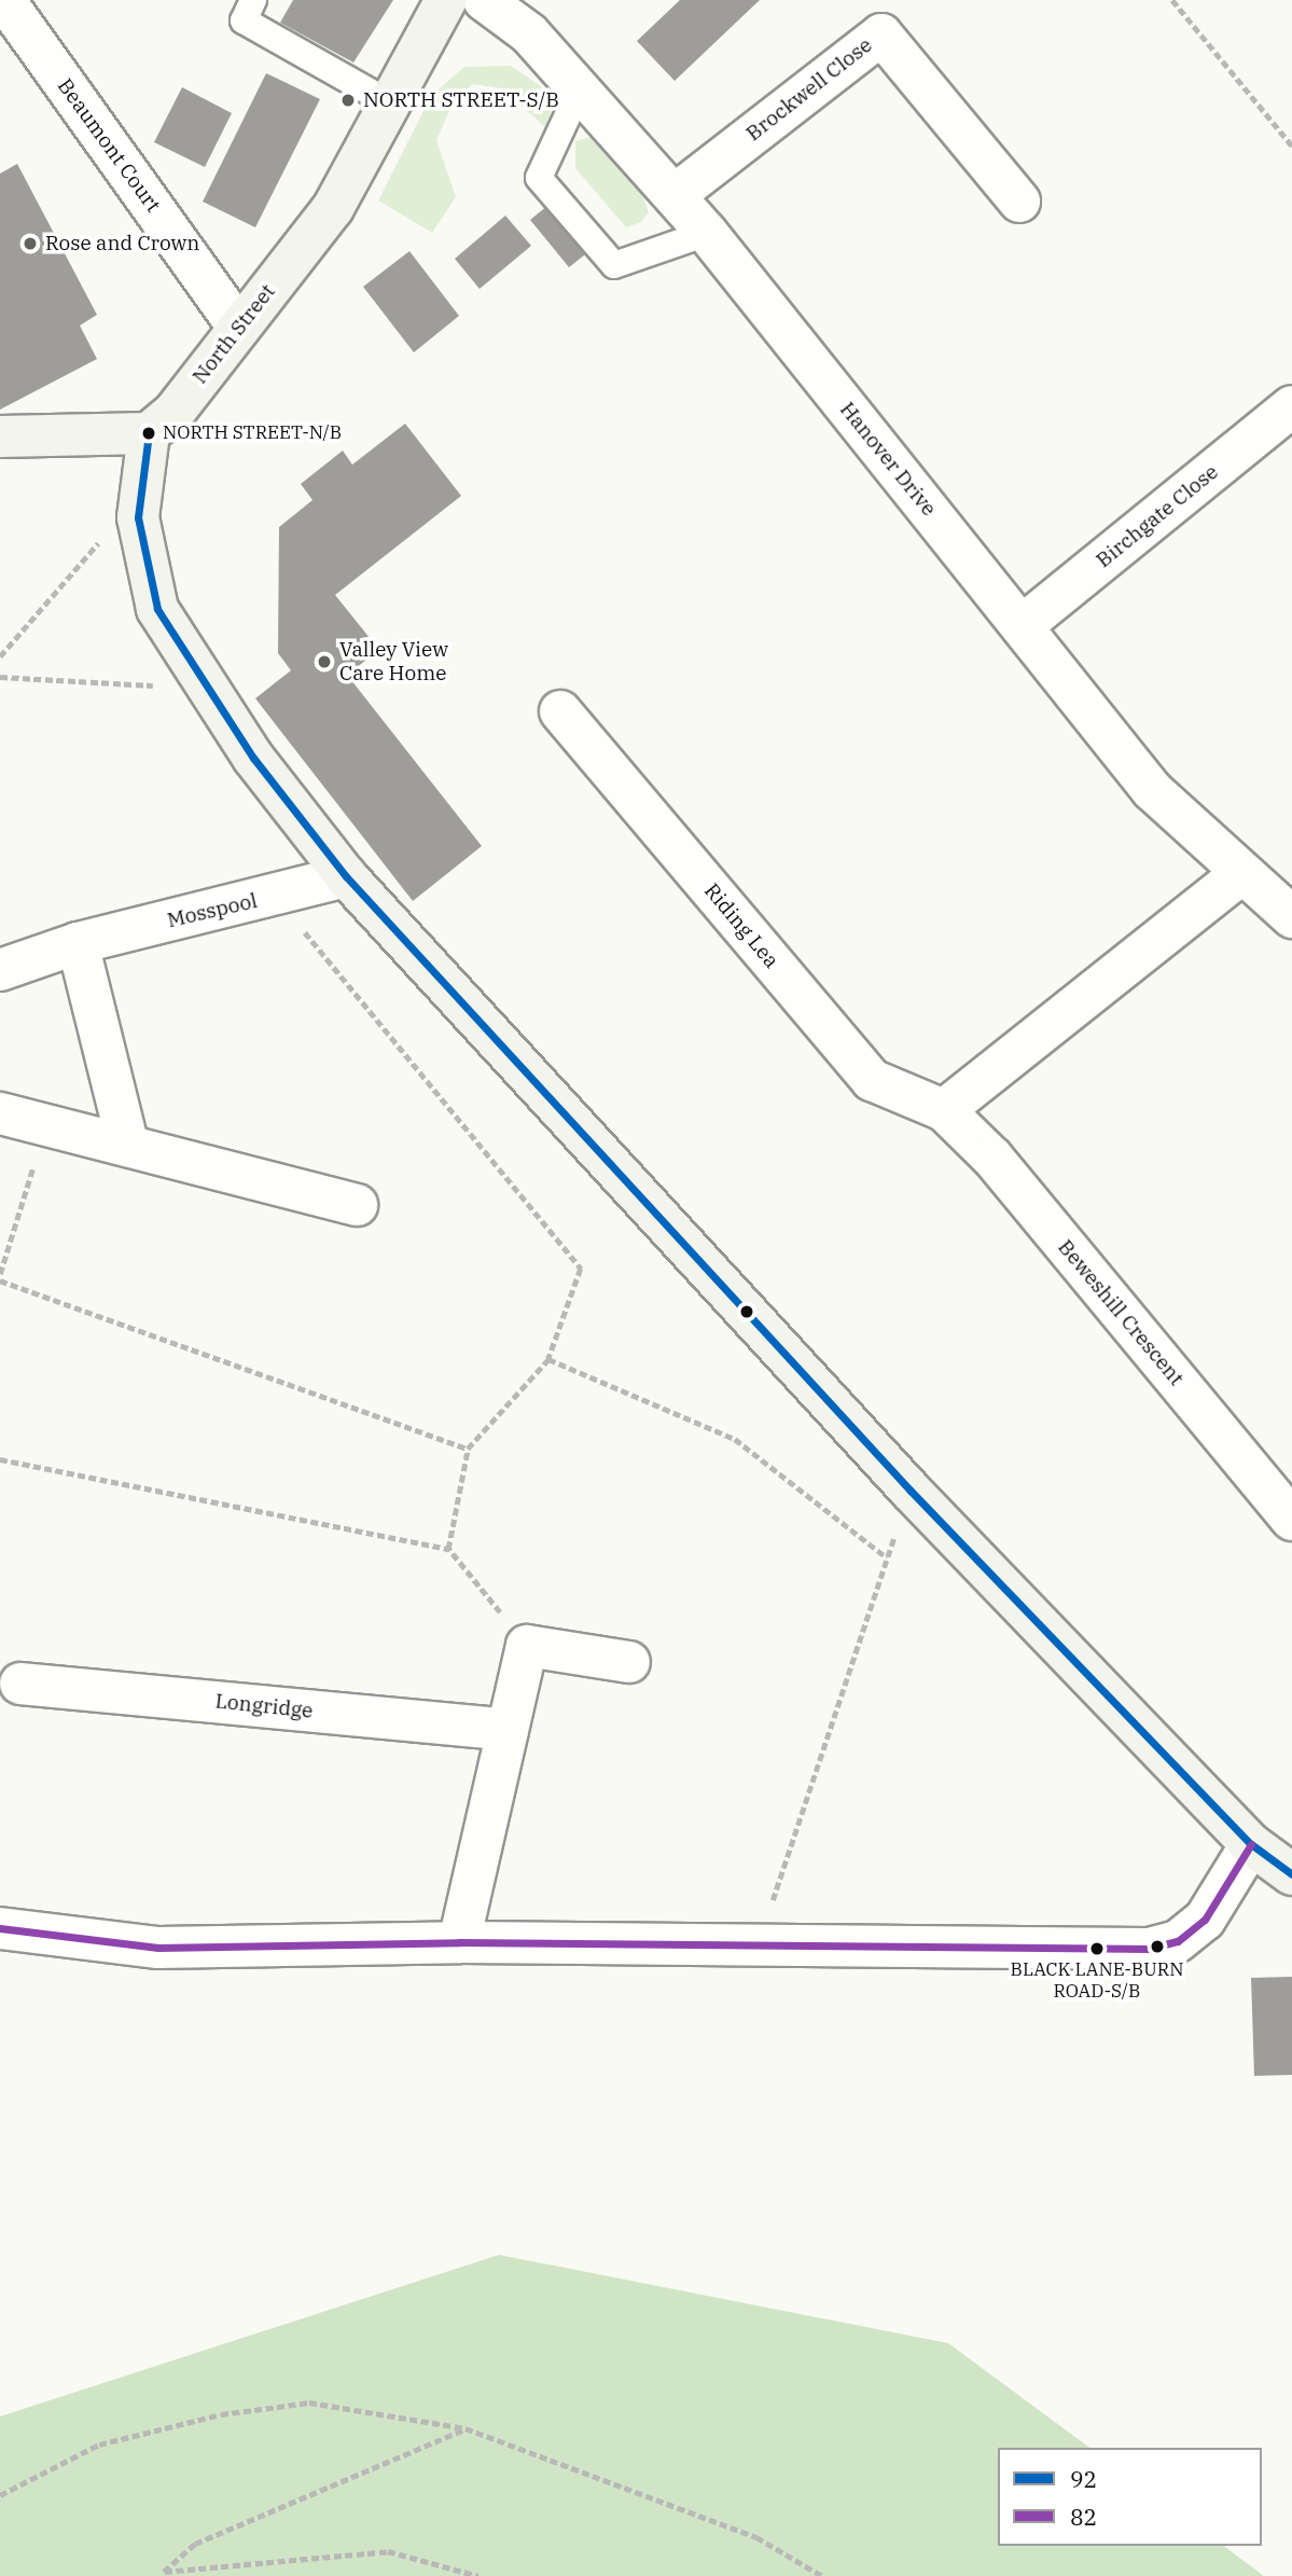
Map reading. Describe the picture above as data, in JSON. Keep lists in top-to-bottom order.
{
  "streets": {
    "street": [
      "Brockwell Close",
      "Beaumont Court",
      "North Street",
      "Hanover Drive",
      "Birchgate Close",
      "Mosspool",
      "Riding Lea",
      "Beweshill Crescent",
      "Longridge"
    ]
  },
  "crossings": [
    ["Brockwell Close", "Hanover Drive"],
    ["Beaumont Court", "North Street"],
    ["Hanover Drive", "Birchgate Close"],
    ["Riding Lea", "Beweshill Crescent"]
  ],
  "places": [
    "NORTH STREET-S/B",
    "Rose and Crown",
    "NORTH STREET-N/B",
    "Valley View Care Home",
    "BLACK LANE-BURN ROAD-S/B"
  ],
  "lines": ["transit line 92", "transit line 82"],
  "legend": ["92", "82"]
}
